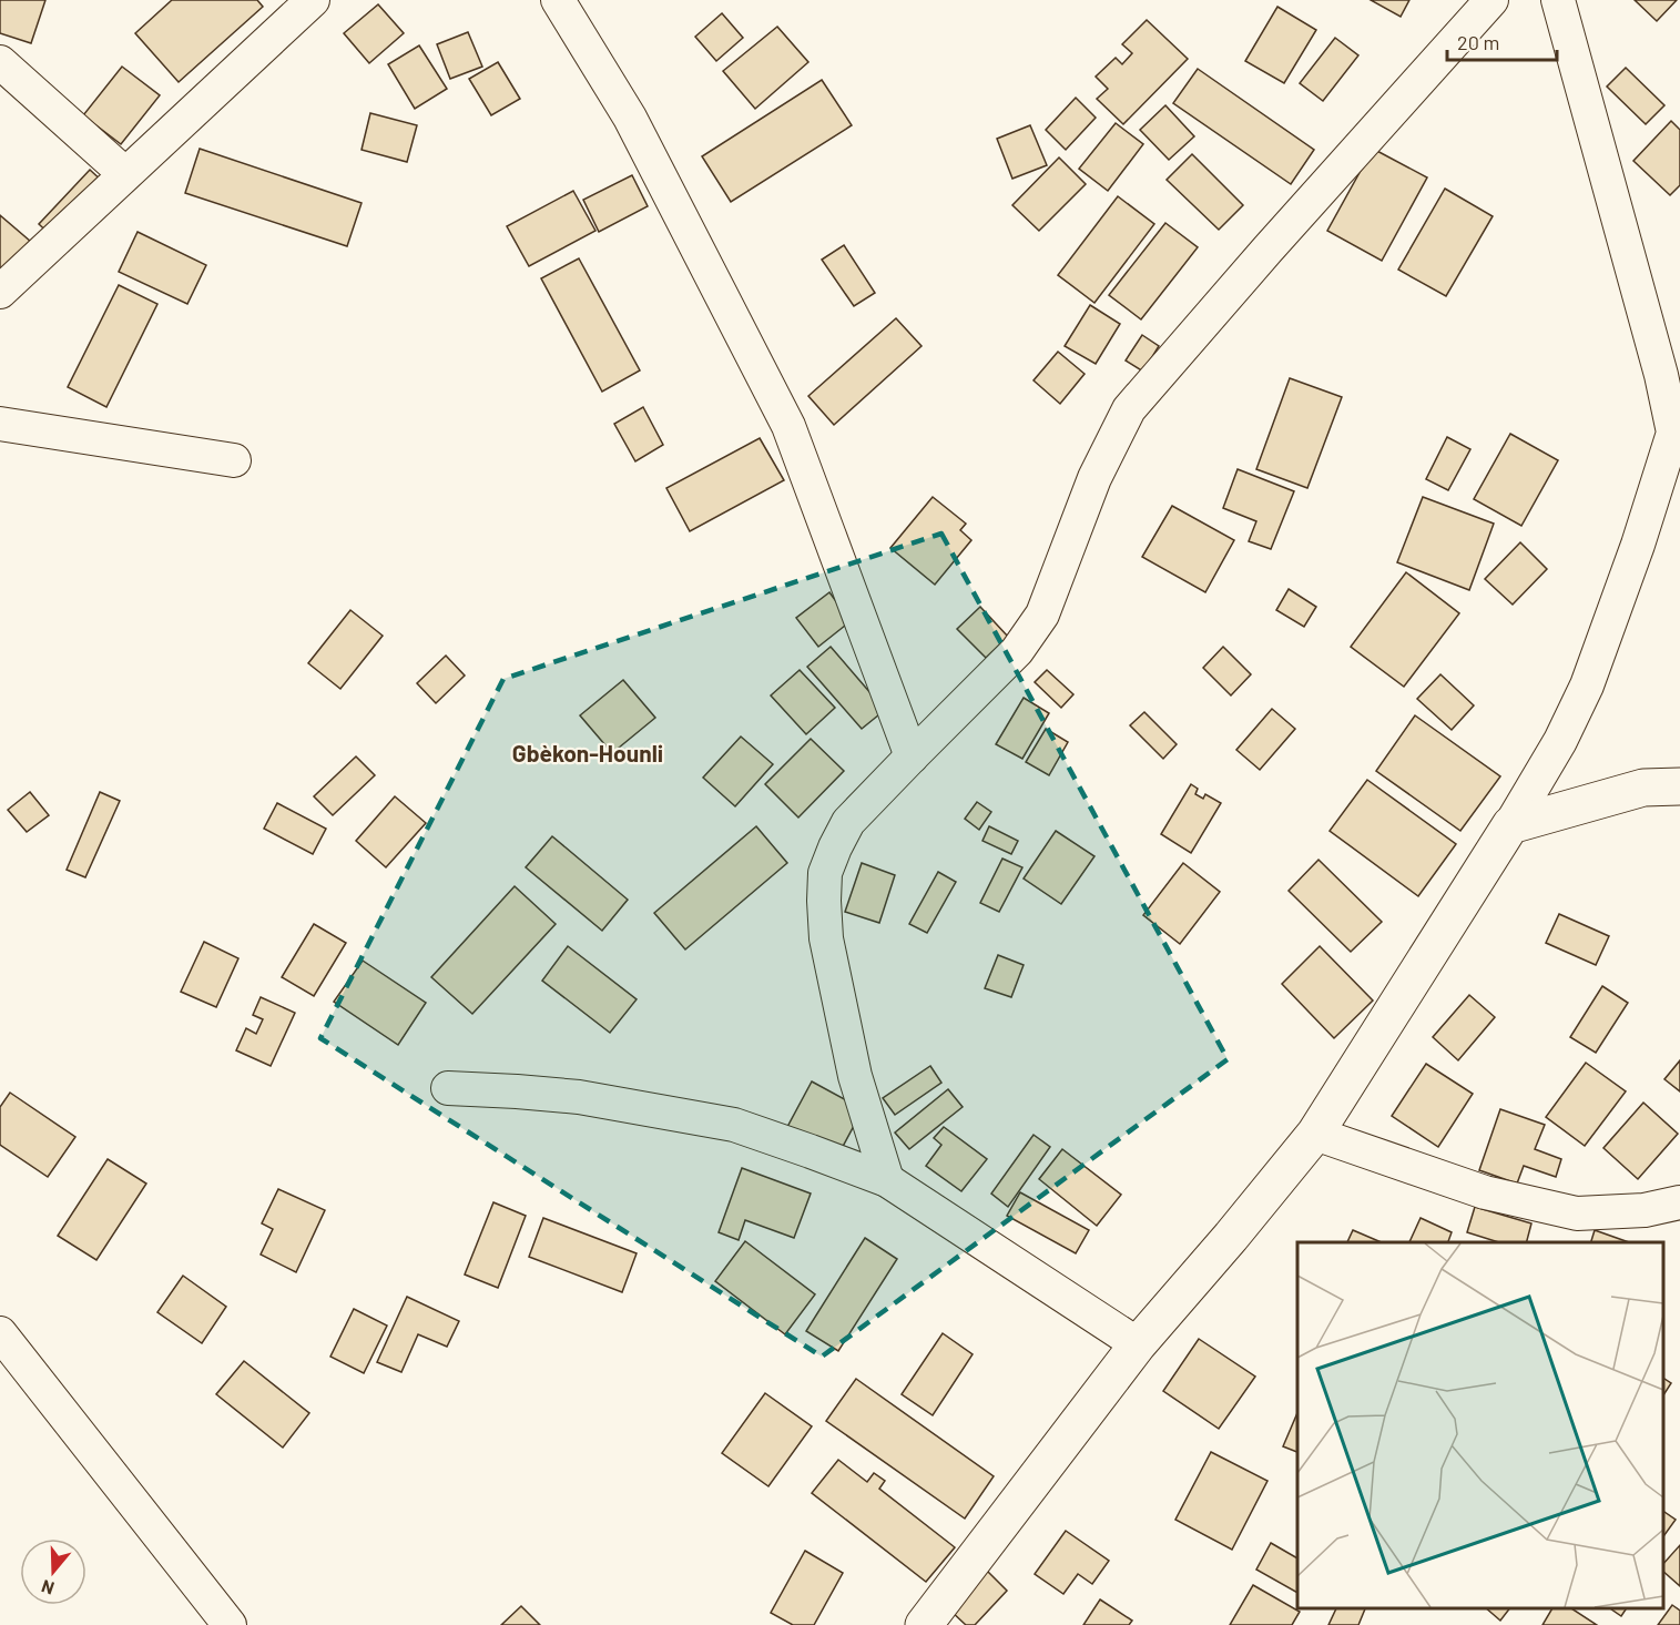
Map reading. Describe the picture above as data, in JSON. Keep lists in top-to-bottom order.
{
  "districts": ["Gbèkon-Hounli"],
  "scale_bar": "20 m",
  "north": "bottom"
}
